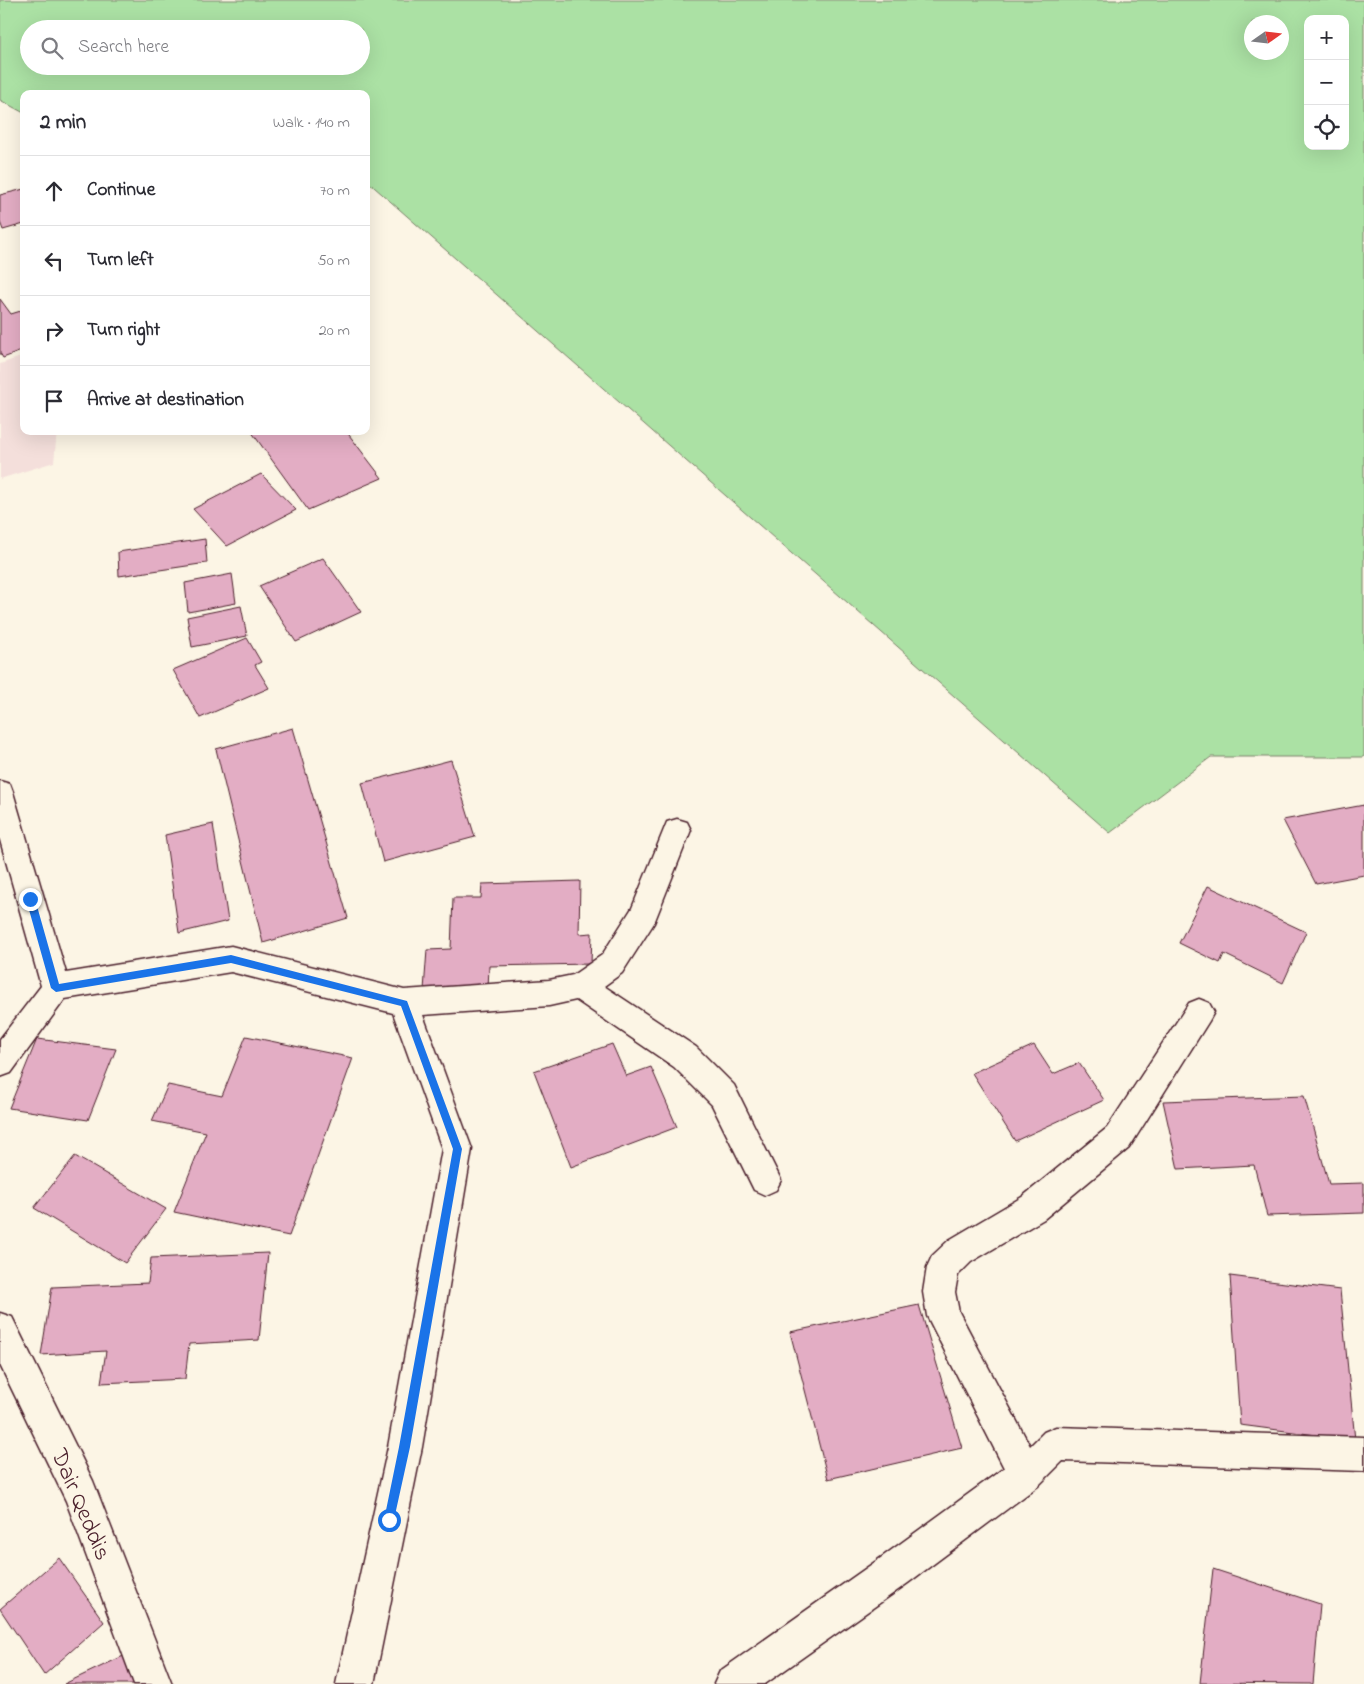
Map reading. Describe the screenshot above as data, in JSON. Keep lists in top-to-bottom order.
{
  "streets": {
    "street": ["Dair Qeddis"]
  },
  "north": "right",
  "page": {
    "map_buttons": ["+", "−"],
    "search": "Search here",
    "heading": ["2 min", "Walk · 140 m"],
    "list": [
      ["Continue", "70 m"],
      ["Turn left", "50 m"],
      ["Turn right", "20 m"],
      "Arrive at destination"
    ]
  }
}
